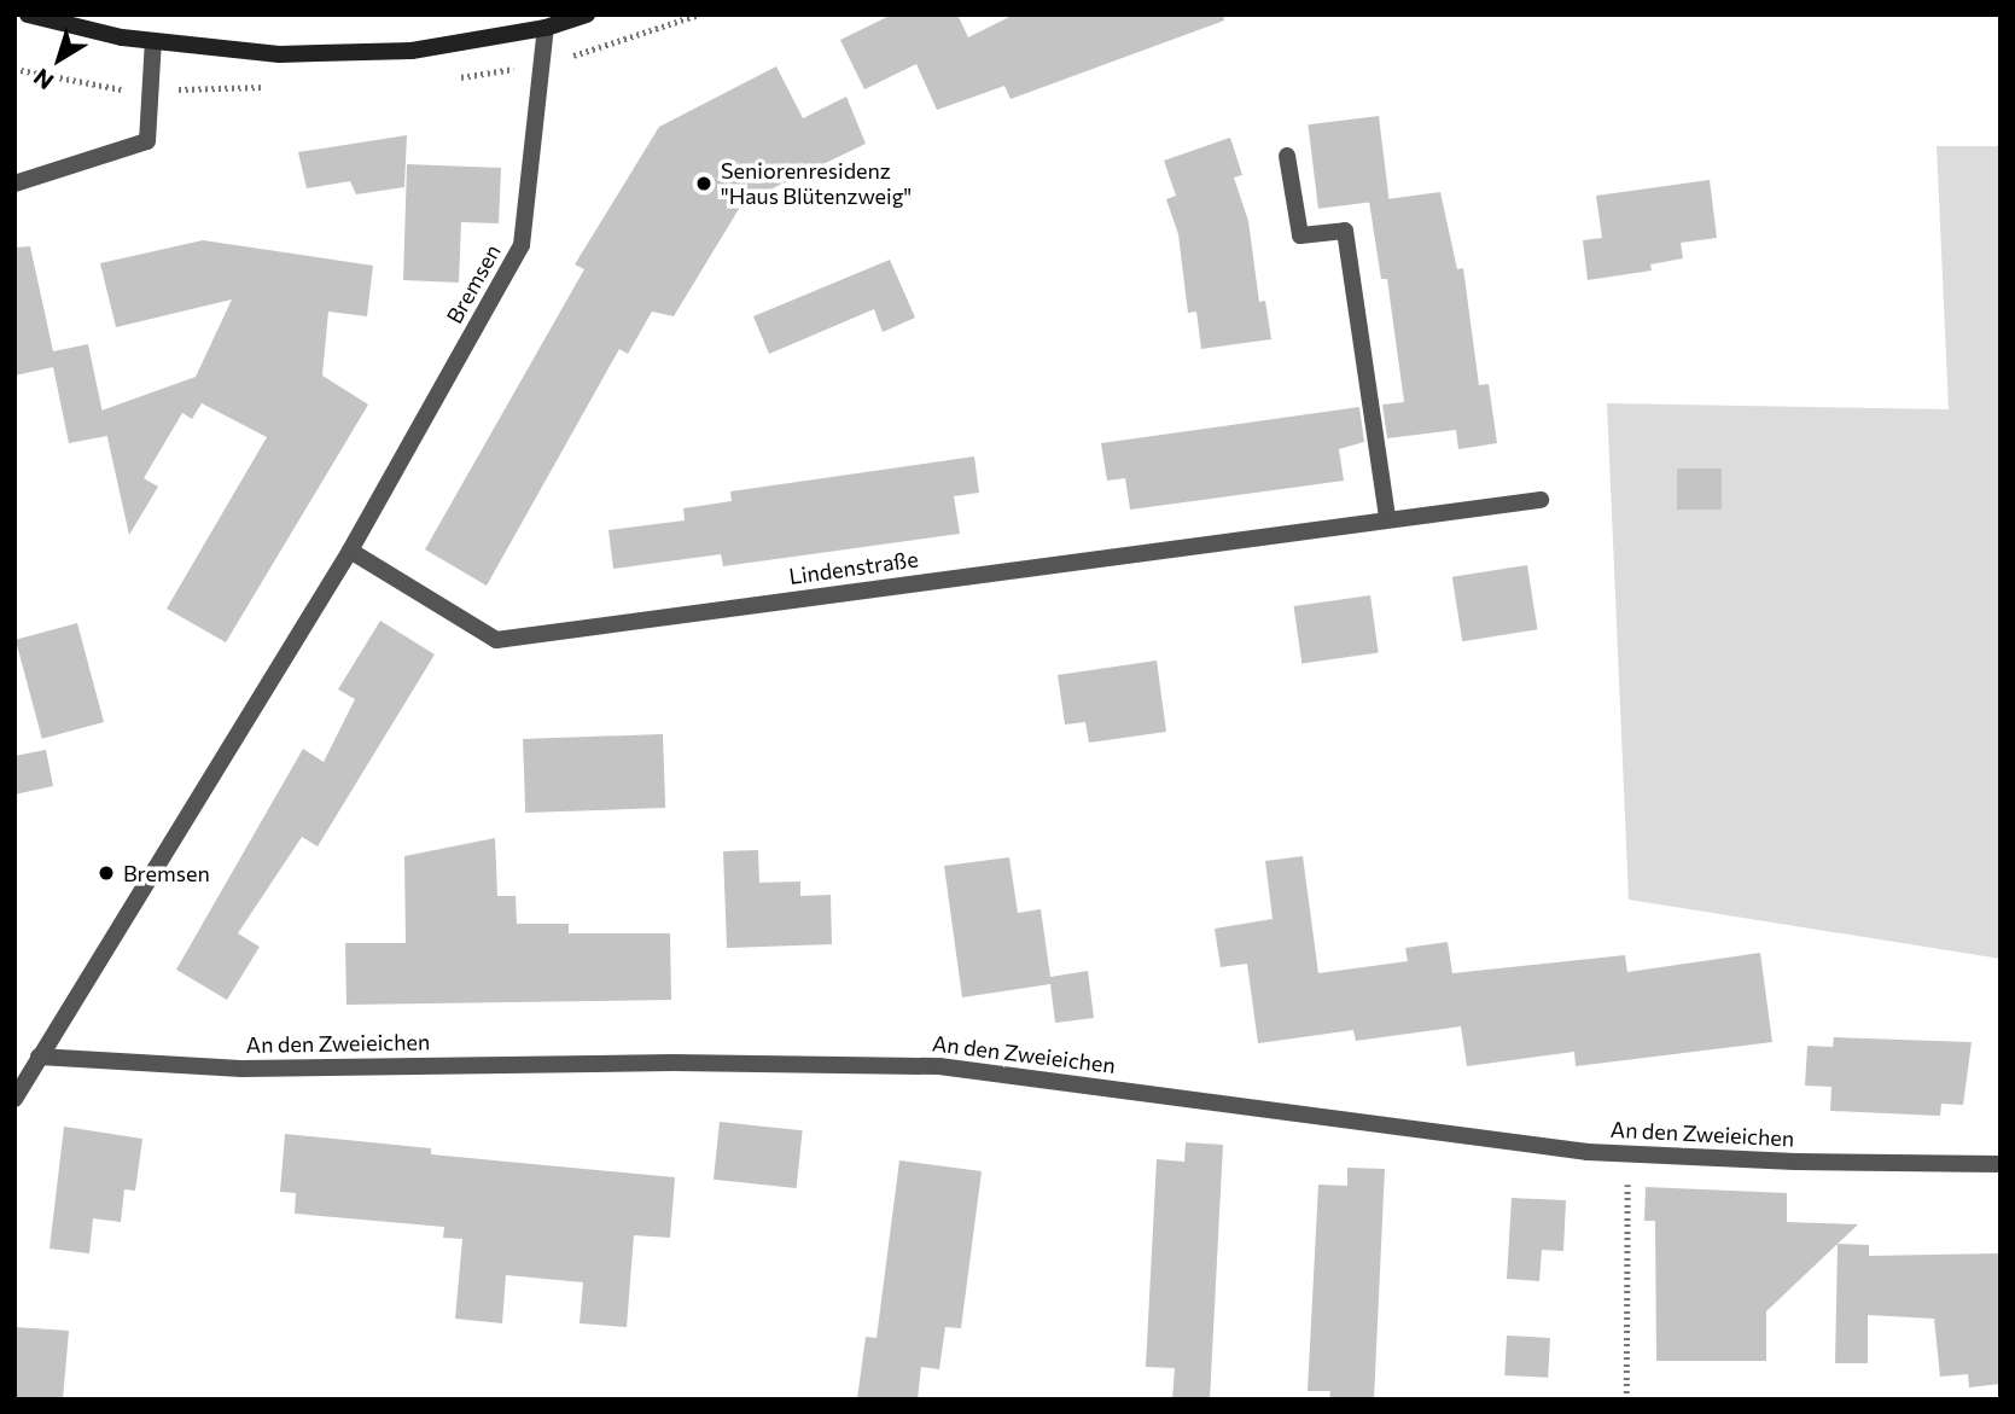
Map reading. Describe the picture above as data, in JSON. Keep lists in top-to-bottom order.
{
  "streets": {
    "street": ["Bremsen", "Lindenstraße", "An den Zweieichen"]
  },
  "crossings": [
    ["Bremsen", "Lindenstraße"],
    ["Bremsen", "An den Zweieichen"]
  ],
  "places": ["Seniorenresidenz \"Haus Blütenzweig\"", "Bremsen"],
  "north": "bottom left"
}
